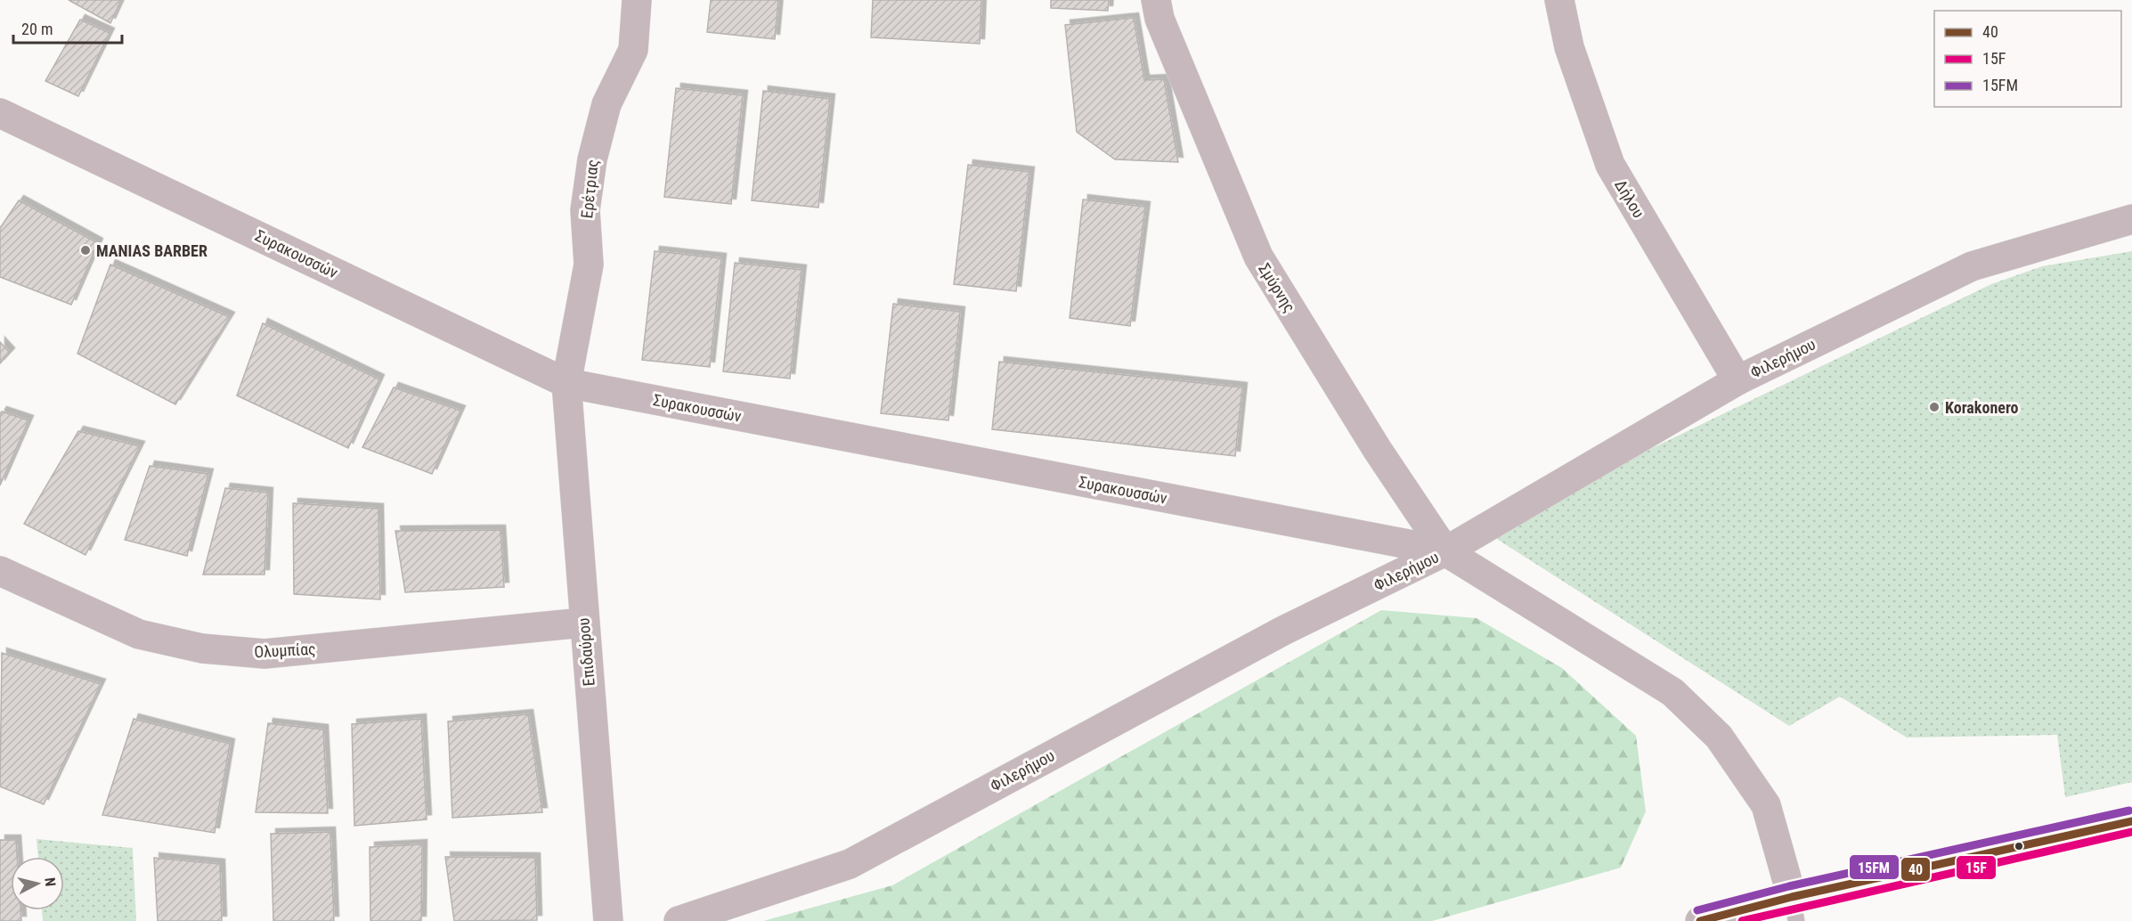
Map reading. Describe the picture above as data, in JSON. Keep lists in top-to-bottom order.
{
  "streets": {
    "street": [
      "Ερέτριας",
      "Δήλου",
      "Συρακουσσών",
      "Σμύρνης",
      "Φιλερήμου",
      "Ολυμπίας",
      "Επιδαύρου"
    ]
  },
  "crossings": [
    ["Ερέτριας", "Συρακουσσών"],
    ["Ερέτριας", "Επιδαύρου"],
    ["Δήλου", "Φιλερήμου"],
    ["Συρακουσσών", "Σμύρνης"],
    ["Συρακουσσών", "Φιλερήμου"],
    ["Συρακουσσών", "Επιδαύρου"],
    ["Σμύρνης", "Φιλερήμου"],
    ["Ολυμπίας", "Επιδαύρου"]
  ],
  "places": ["MANIAS BARBER", "Korakonero"],
  "lines": ["transit line 15FM", "transit line 40", "transit line 15F"],
  "legend": ["40", "15F", "15FM"],
  "scale_bar": "20 m",
  "north": "right"
}
